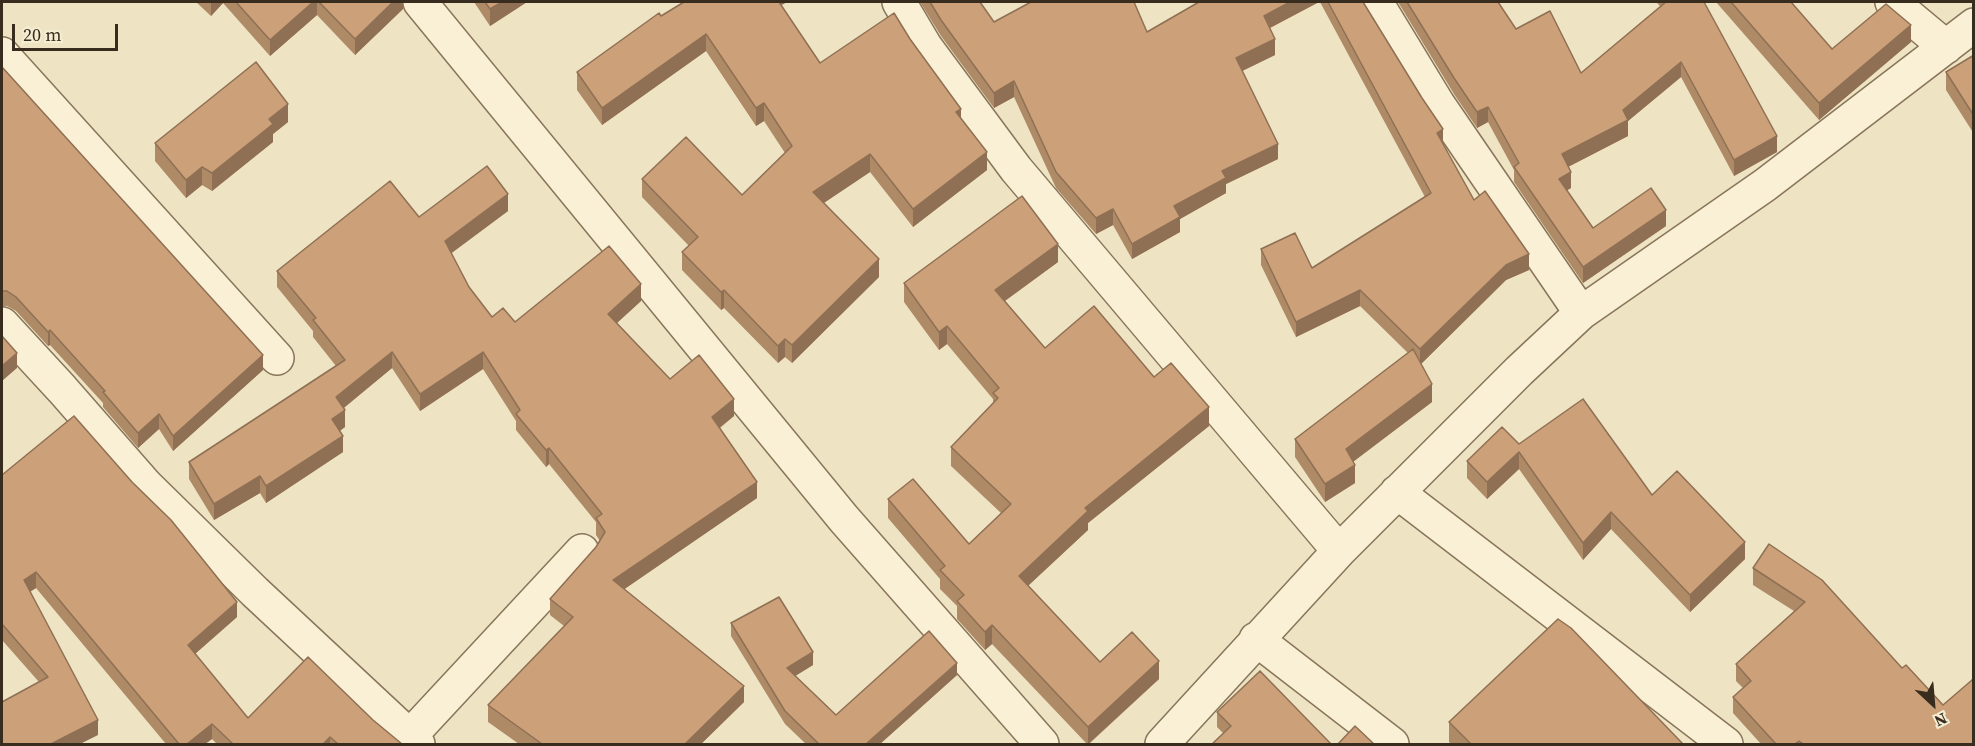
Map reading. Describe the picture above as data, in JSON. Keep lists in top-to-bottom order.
{
  "scale_bar": "20 m",
  "north": "bottom right"
}
